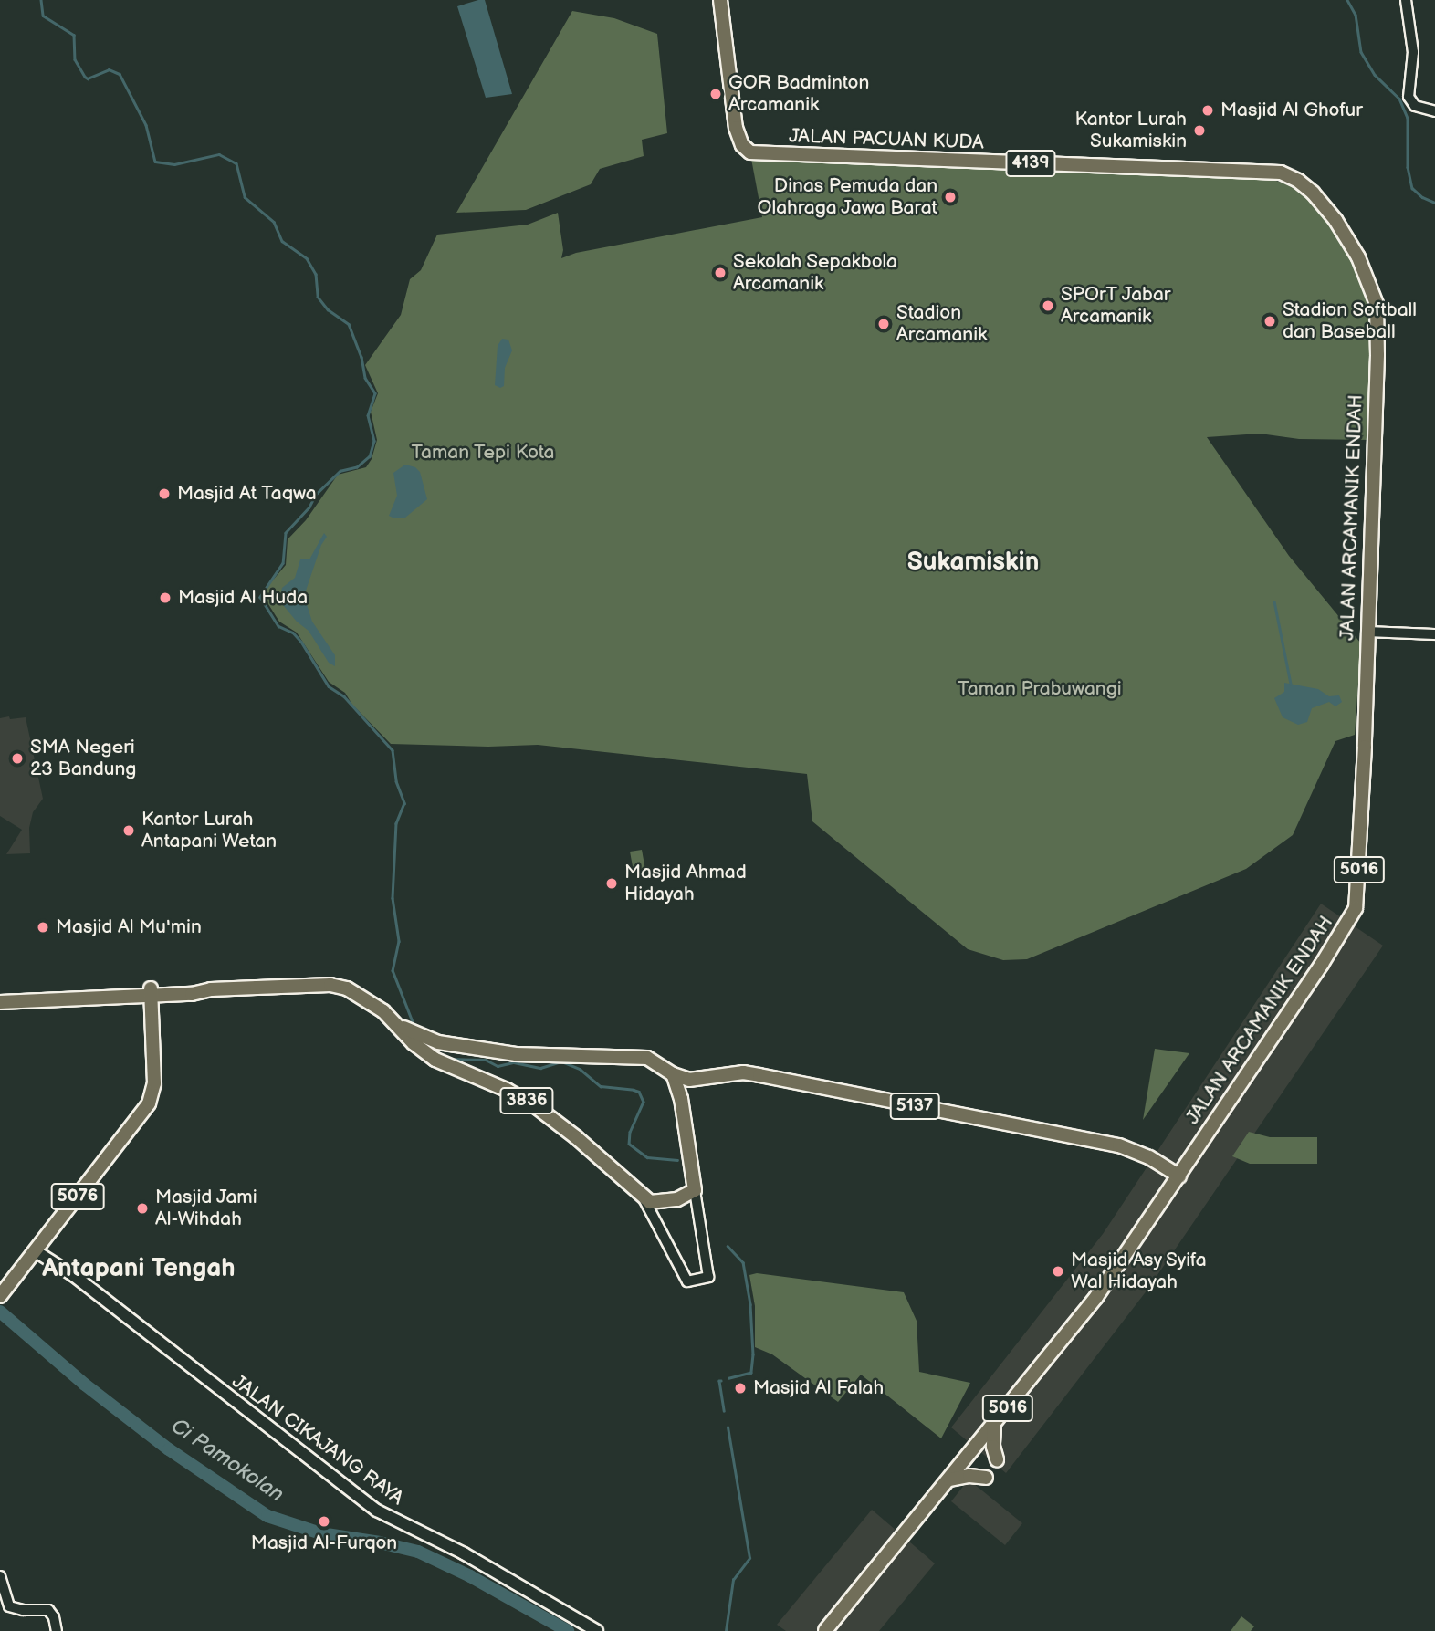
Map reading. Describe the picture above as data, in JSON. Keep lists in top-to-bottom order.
{
  "streets": {
    "main road": [
      "JALAN PACUAN KUDA",
      "4139",
      "JALAN ARCAMANIK ENDAH",
      "5016",
      "3836",
      "5137",
      "5076",
      "JALAN CIKAJANG RAYA"
    ]
  },
  "crossings": [
    ["JALAN PACUAN KUDA", "JALAN ARCAMANIK ENDAH"],
    ["JALAN ARCAMANIK ENDAH", "5137"],
    ["3836", "5137"],
    ["3836", "5076"],
    ["5076", "JALAN CIKAJANG RAYA"]
  ],
  "districts": ["Sukamiskin", "Antapani Tengah"],
  "water": ["Ci Pamokolan"],
  "parks": ["Taman Tepi Kota", "Taman Prabuwangi"],
  "places": [
    "GOR Badminton Arcamanik",
    "Masjid Al Ghofur",
    "Kantor Lurah Sukamiskin",
    "Dinas Pemuda dan Olahraga Jawa Barat",
    "Sekolah Sepakbola Arcamanik",
    "SPOrT Jabar Arcamanik",
    "Stadion Softball dan Baseball",
    "Stadion Arcamanik",
    "Masjid At Taqwa",
    "Masjid Al Huda",
    "SMA Negeri 23 Bandung",
    "Kantor Lurah Antapani Wetan",
    "Masjid Ahmad Hidayah",
    "Masjid Al Mu'min",
    "Masjid Jami Al-Wihdah",
    "Masjid Asy Syifa Wal Hidayah",
    "Masjid Al Falah",
    "Masjid Al-Furqon"
  ]
}
